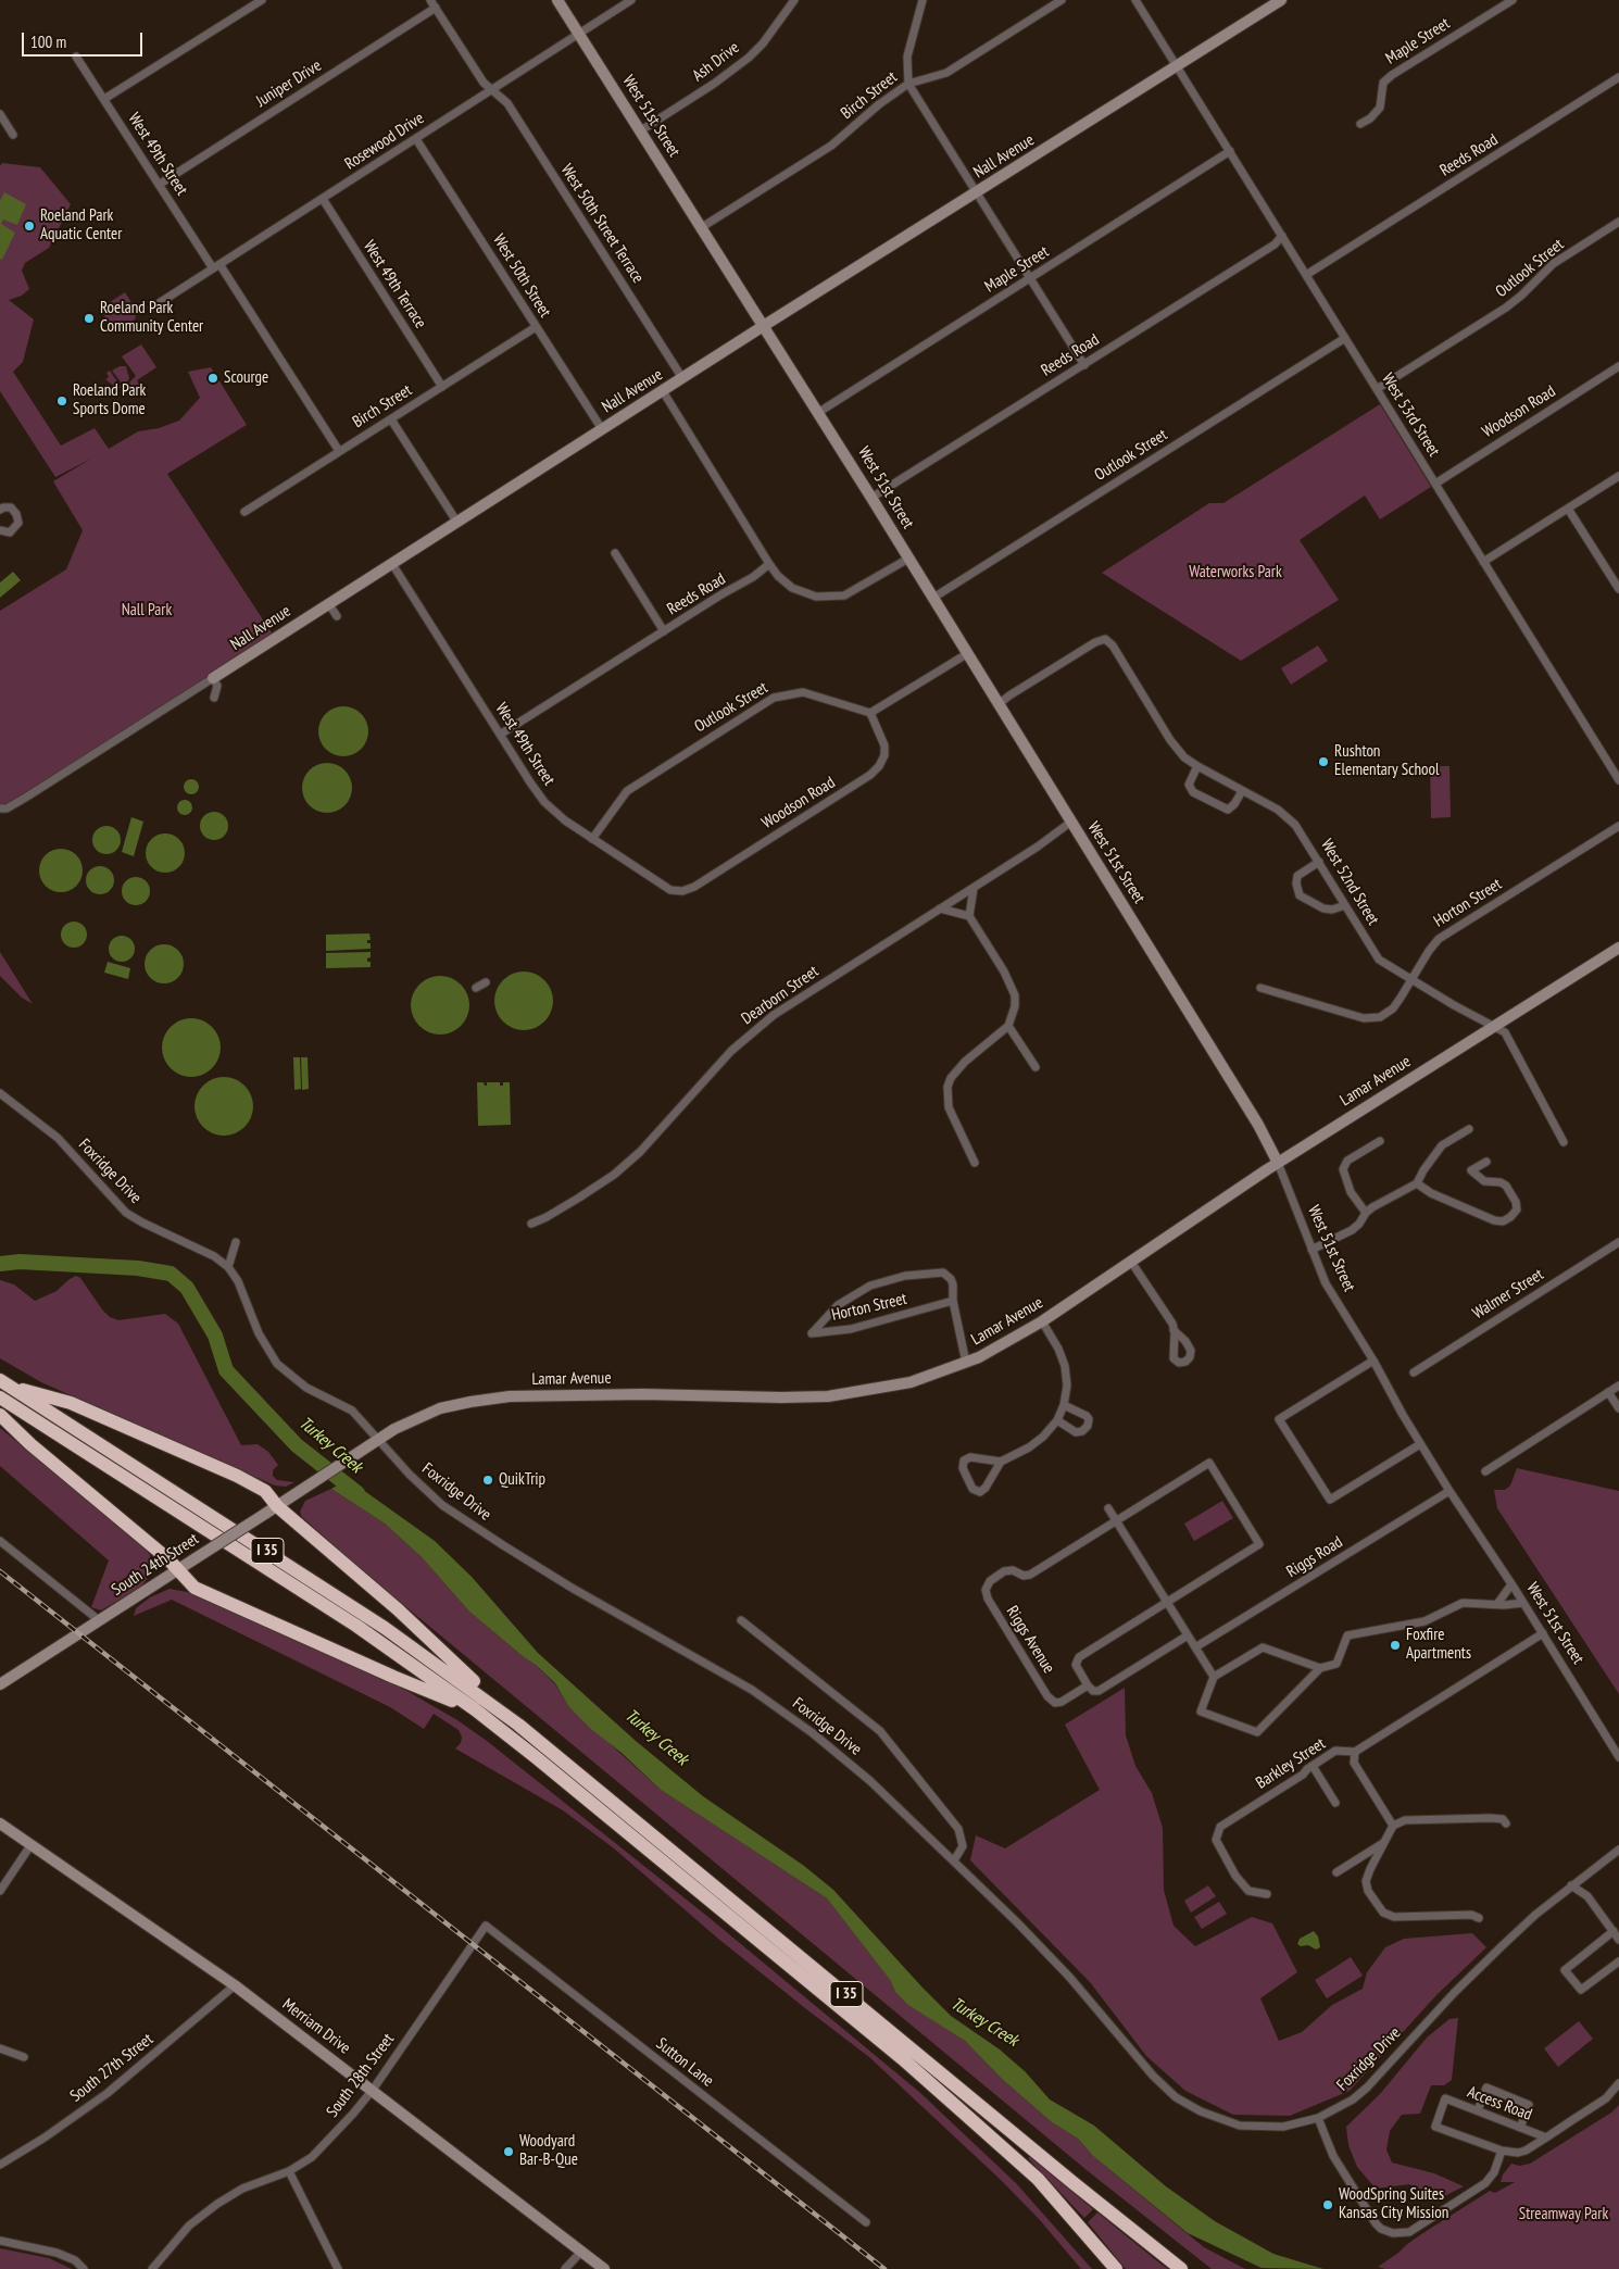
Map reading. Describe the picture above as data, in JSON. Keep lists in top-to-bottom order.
{
  "streets": {
    "highway": ["I 35"],
    "street": [
      "Maple Street",
      "Ash Drive",
      "Juniper Drive",
      "Birch Street",
      "West 51st Street",
      "Rosewood Drive",
      "West 49th Street",
      "Reeds Road",
      "Nall Avenue",
      "West 50th Street Terrace",
      "Outlook Street",
      "West 50th Street",
      "West 49th Terrace",
      "Woodson Road",
      "West 53rd Street",
      "West 52nd Street",
      "Horton Street",
      "Dearborn Street",
      "Lamar Avenue",
      "Foxridge Drive",
      "Walmer Street",
      "Riggs Road",
      "South 24th Street",
      "Riggs Avenue",
      "Barkley Street",
      "Merriam Drive",
      "Sutton Lane",
      "South 27th Street",
      "South 28th Street",
      "Access Road"
    ]
  },
  "crossings": [
    ["Maple Street", "West 51st Street"],
    ["Maple Street", "West 53rd Street"],
    ["Ash Drive", "West 51st Street"],
    ["Juniper Drive", "West 49th Street"],
    ["Juniper Drive", "West 50th Street Terrace"],
    ["Birch Street", "West 51st Street"],
    ["Birch Street", "West 49th Street"],
    ["Birch Street", "West 50th Street"],
    ["Birch Street", "West 49th Terrace"],
    ["West 51st Street", "Rosewood Drive"],
    ["West 51st Street", "Reeds Road"],
    ["West 51st Street", "Nall Avenue"],
    ["West 51st Street", "Outlook Street"],
    ["West 51st Street", "West 52nd Street"],
    ["West 51st Street", "Dearborn Street"],
    ["West 51st Street", "Lamar Avenue"],
    ["West 51st Street", "Riggs Road"],
    ["West 51st Street", "Barkley Street"],
    ["Rosewood Drive", "West 49th Street"],
    ["Rosewood Drive", "West 50th Street Terrace"],
    ["Rosewood Drive", "West 50th Street"],
    ["Rosewood Drive", "West 49th Terrace"],
    ["West 49th Street", "Reeds Road"],
    ["West 49th Street", "Nall Avenue"],
    ["West 49th Street", "Outlook Street"],
    ["West 49th Street", "Woodson Road"],
    ["Reeds Road", "West 53rd Street"],
    ["Nall Avenue", "West 50th Street Terrace"],
    ["Nall Avenue", "West 50th Street"],
    ["Nall Avenue", "West 53rd Street"],
    ["Outlook Street", "Woodson Road"],
    ["Outlook Street", "West 53rd Street"],
    ["Woodson Road", "West 53rd Street"],
    ["West 52nd Street", "Horton Street"],
    ["West 52nd Street", "Lamar Avenue"],
    ["Horton Street", "Lamar Avenue"],
    ["Lamar Avenue", "Foxridge Drive"],
    ["Lamar Avenue", "South 24th Street"],
    ["Merriam Drive", "South 27th Street"],
    ["Merriam Drive", "South 28th Street"],
    ["Sutton Lane", "South 28th Street"]
  ],
  "water": ["Turkey Creek"],
  "parks": ["Waterworks Park", "Nall Park", "Streamway Park"],
  "places": [
    "Roeland Park Aquatic Center",
    "Roeland Park Community Center",
    "Scourge",
    "Roeland Park Sports Dome",
    "Rushton Elementary School",
    "QuikTrip",
    "Foxfire Apartments",
    "Woodyard Bar-B-Que",
    "WoodSpring Suites Kansas City Mission"
  ],
  "scale_bar": "100 m"
}
